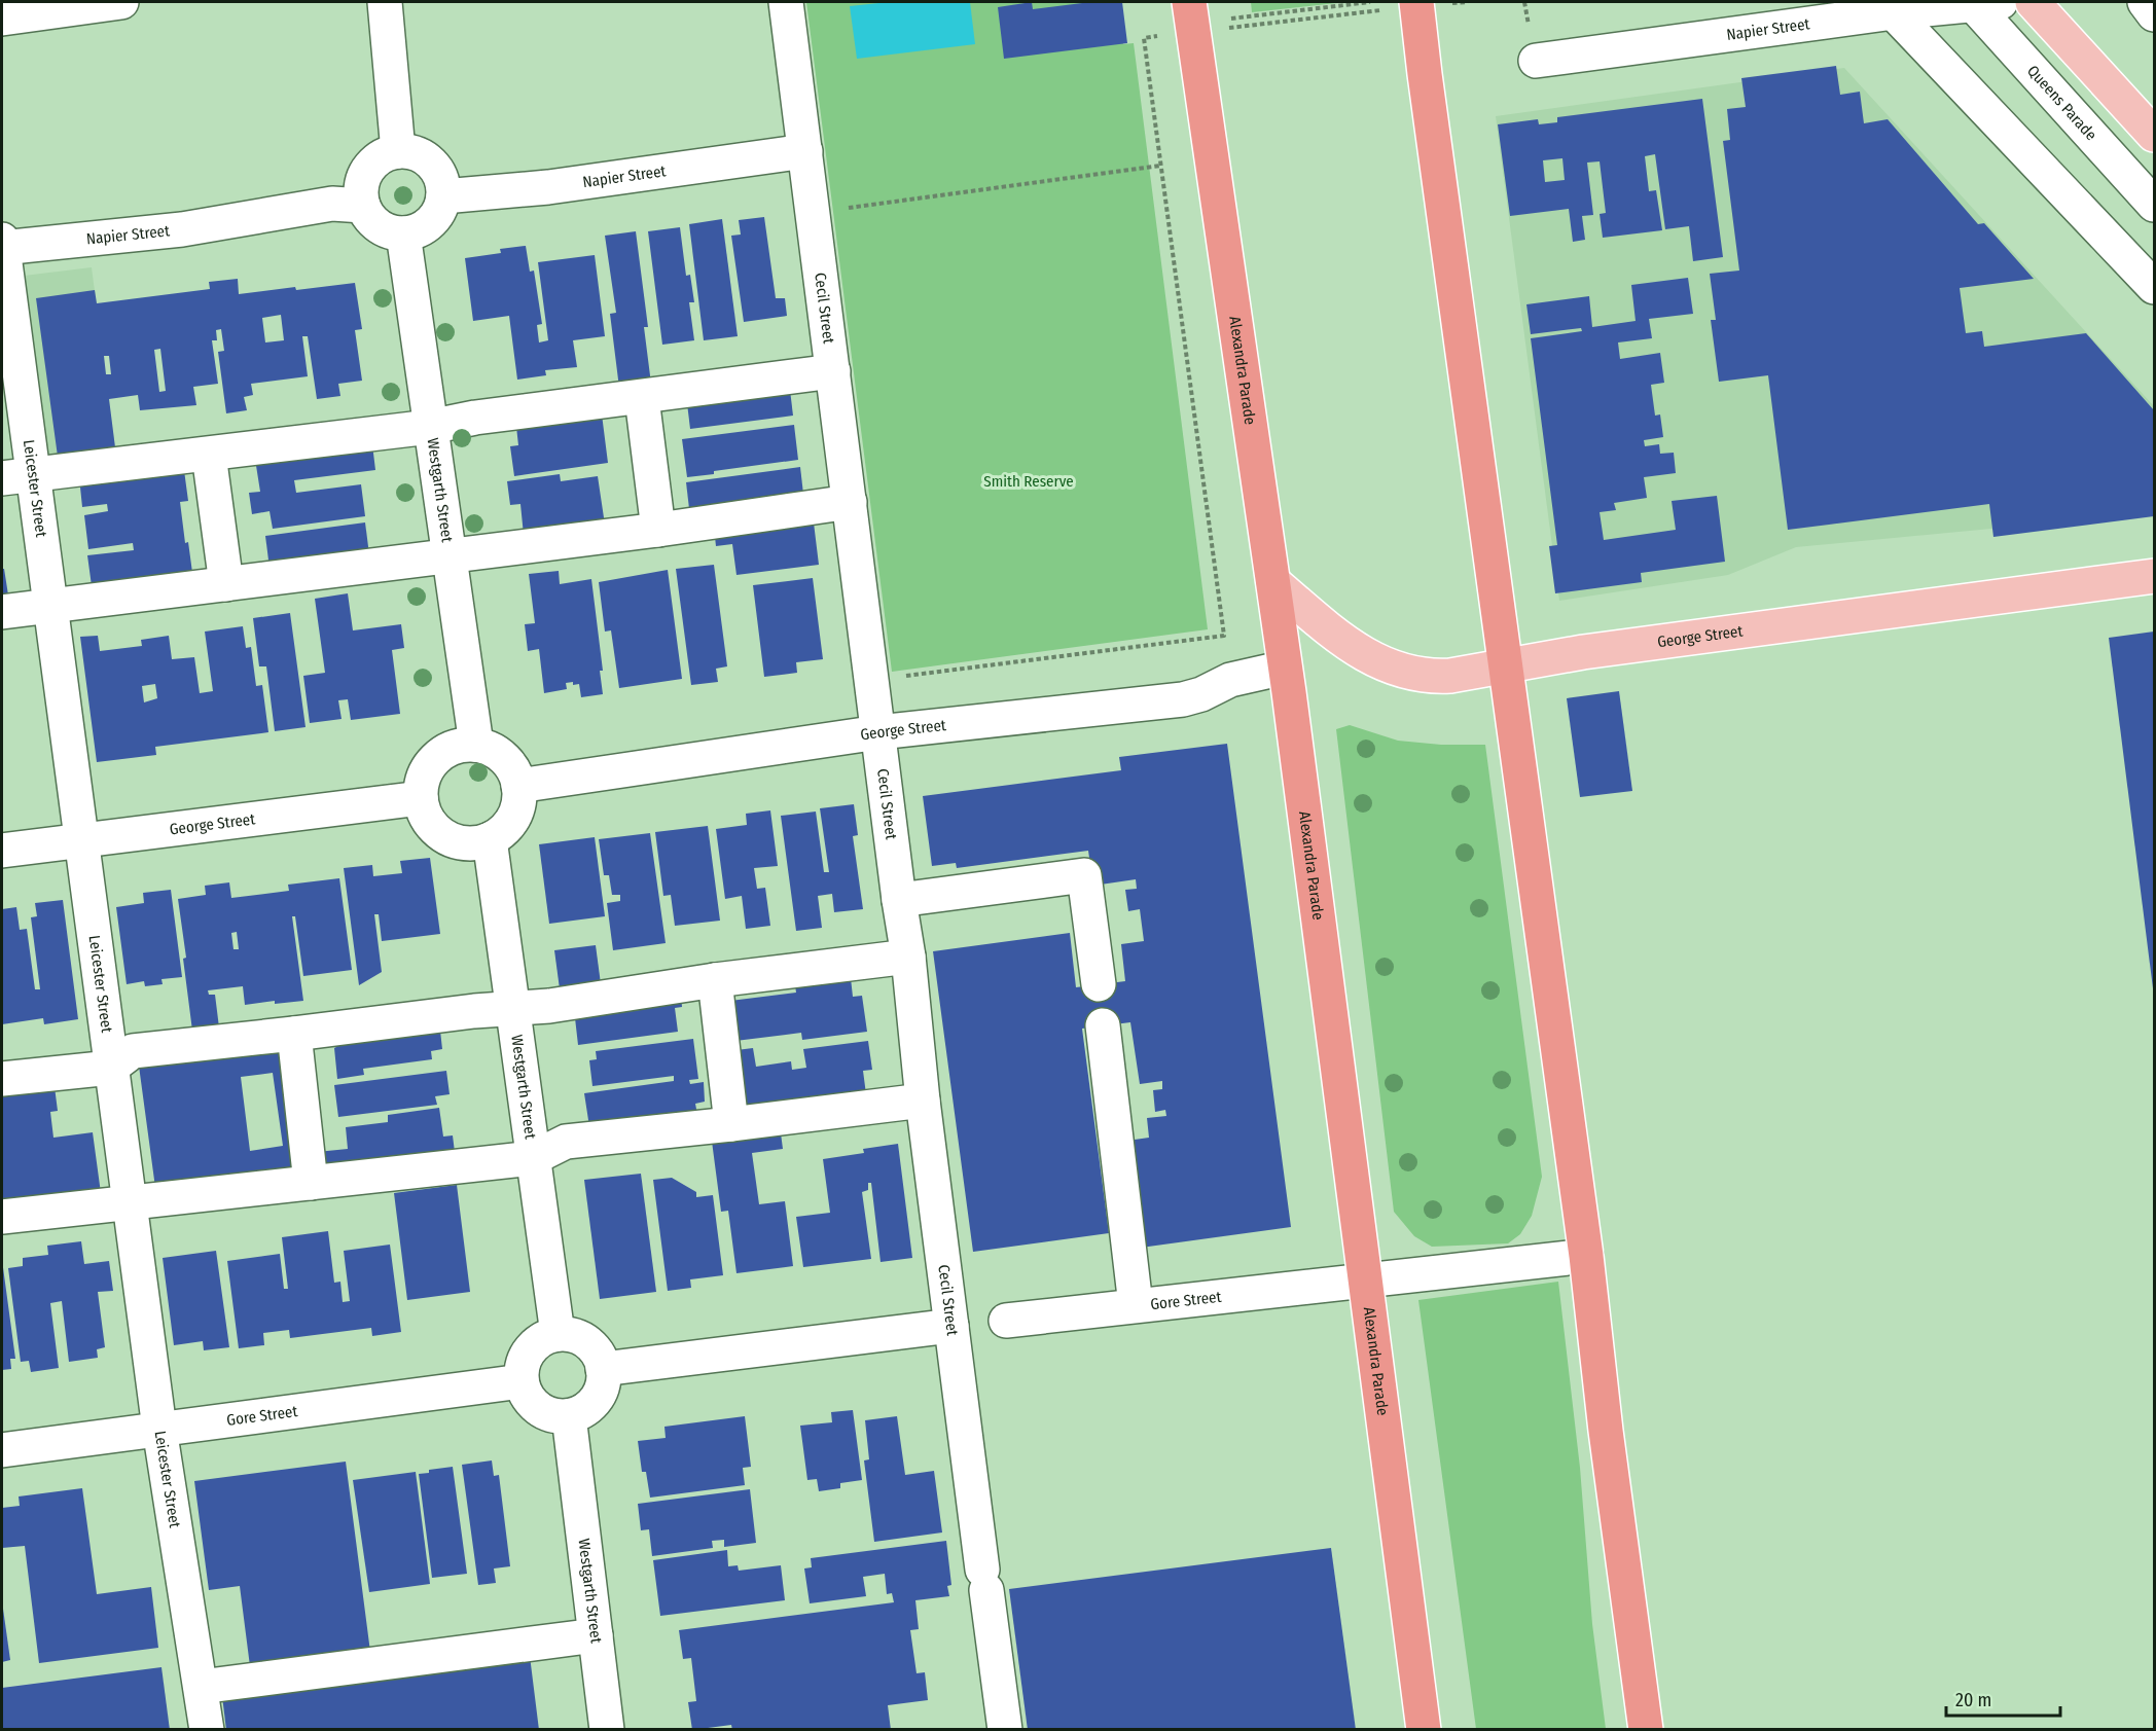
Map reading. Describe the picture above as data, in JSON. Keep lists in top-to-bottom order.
{
  "streets": {
    "highway": ["Alexandra Parade"],
    "main road": ["George Street"],
    "street": [
      "Napier Street",
      "Queens Parade",
      "Cecil Street",
      "Leicester Street",
      "Westgarth Street",
      "Gore Street"
    ]
  },
  "crossings": [
    ["Napier Street", "Queens Parade"],
    ["Napier Street", "Cecil Street"],
    ["Napier Street", "Leicester Street"],
    ["Napier Street", "Westgarth Street"],
    ["Cecil Street", "George Street"],
    ["Alexandra Parade", "George Street"],
    ["Alexandra Parade", "Gore Street"],
    ["Leicester Street", "George Street"],
    ["Leicester Street", "Gore Street"],
    ["Westgarth Street", "George Street"],
    ["Westgarth Street", "Gore Street"]
  ],
  "parks": ["Smith Reserve"],
  "scale_bar": "20 m"
}
